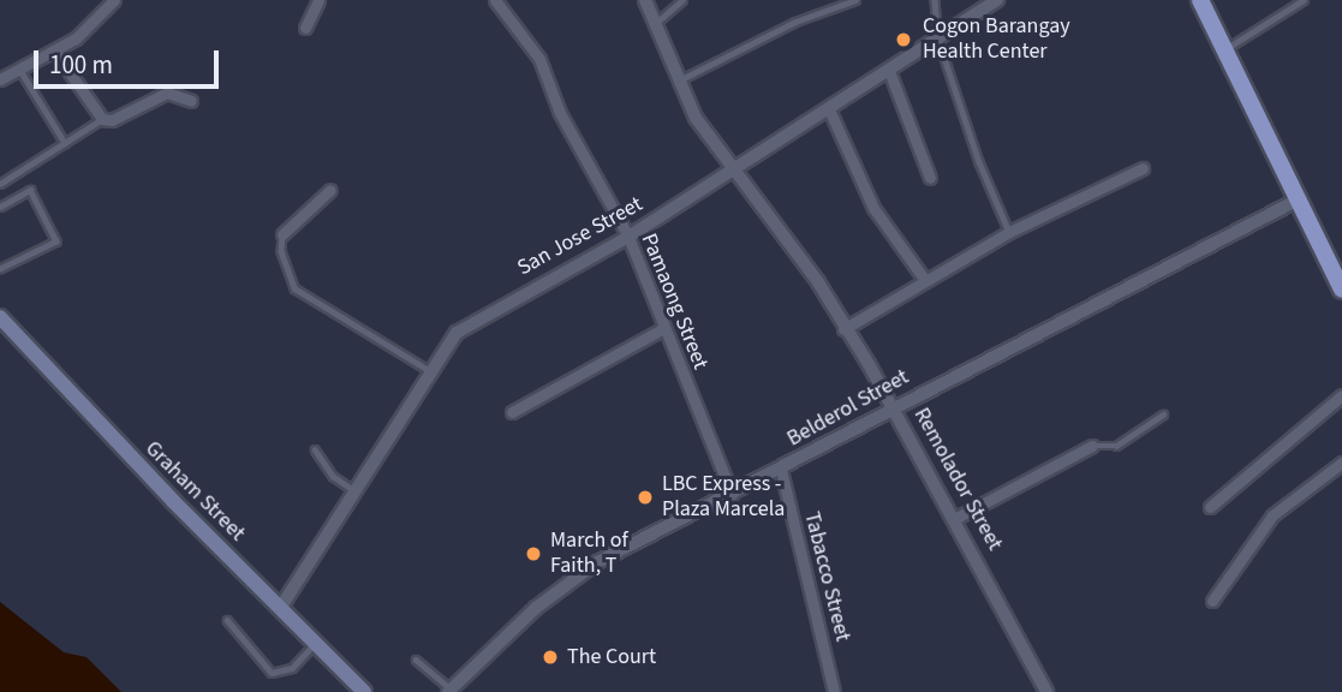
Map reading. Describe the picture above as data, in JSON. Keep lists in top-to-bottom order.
{
  "streets": {
    "main road": ["Graham Street"],
    "street": [
      "San Jose Street",
      "Pamaong Street",
      "Belderol Street",
      "Remolador Street",
      "Tabacco Street"
    ]
  },
  "crossings": [
    ["San Jose Street", "Pamaong Street"],
    ["San Jose Street", "Remolador Street"],
    ["San Jose Street", "Graham Street"],
    ["Pamaong Street", "Belderol Street"],
    ["Belderol Street", "Remolador Street"],
    ["Belderol Street", "Tabacco Street"]
  ],
  "places": [
    "Cogon Barangay Health Center",
    "LBC Express - Plaza Marcela",
    "March of Faith, T",
    "The Court"
  ],
  "scale_bar": "100 m"
}
